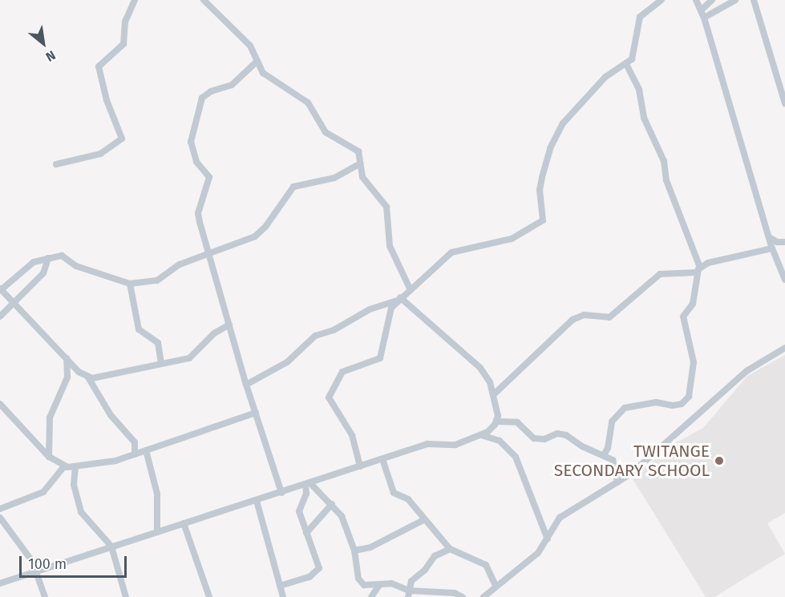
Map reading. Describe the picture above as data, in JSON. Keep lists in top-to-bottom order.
{
  "places": ["TWITANGE SECONDARY SCHOOL"],
  "scale_bar": "100 m",
  "north": "bottom right"
}
